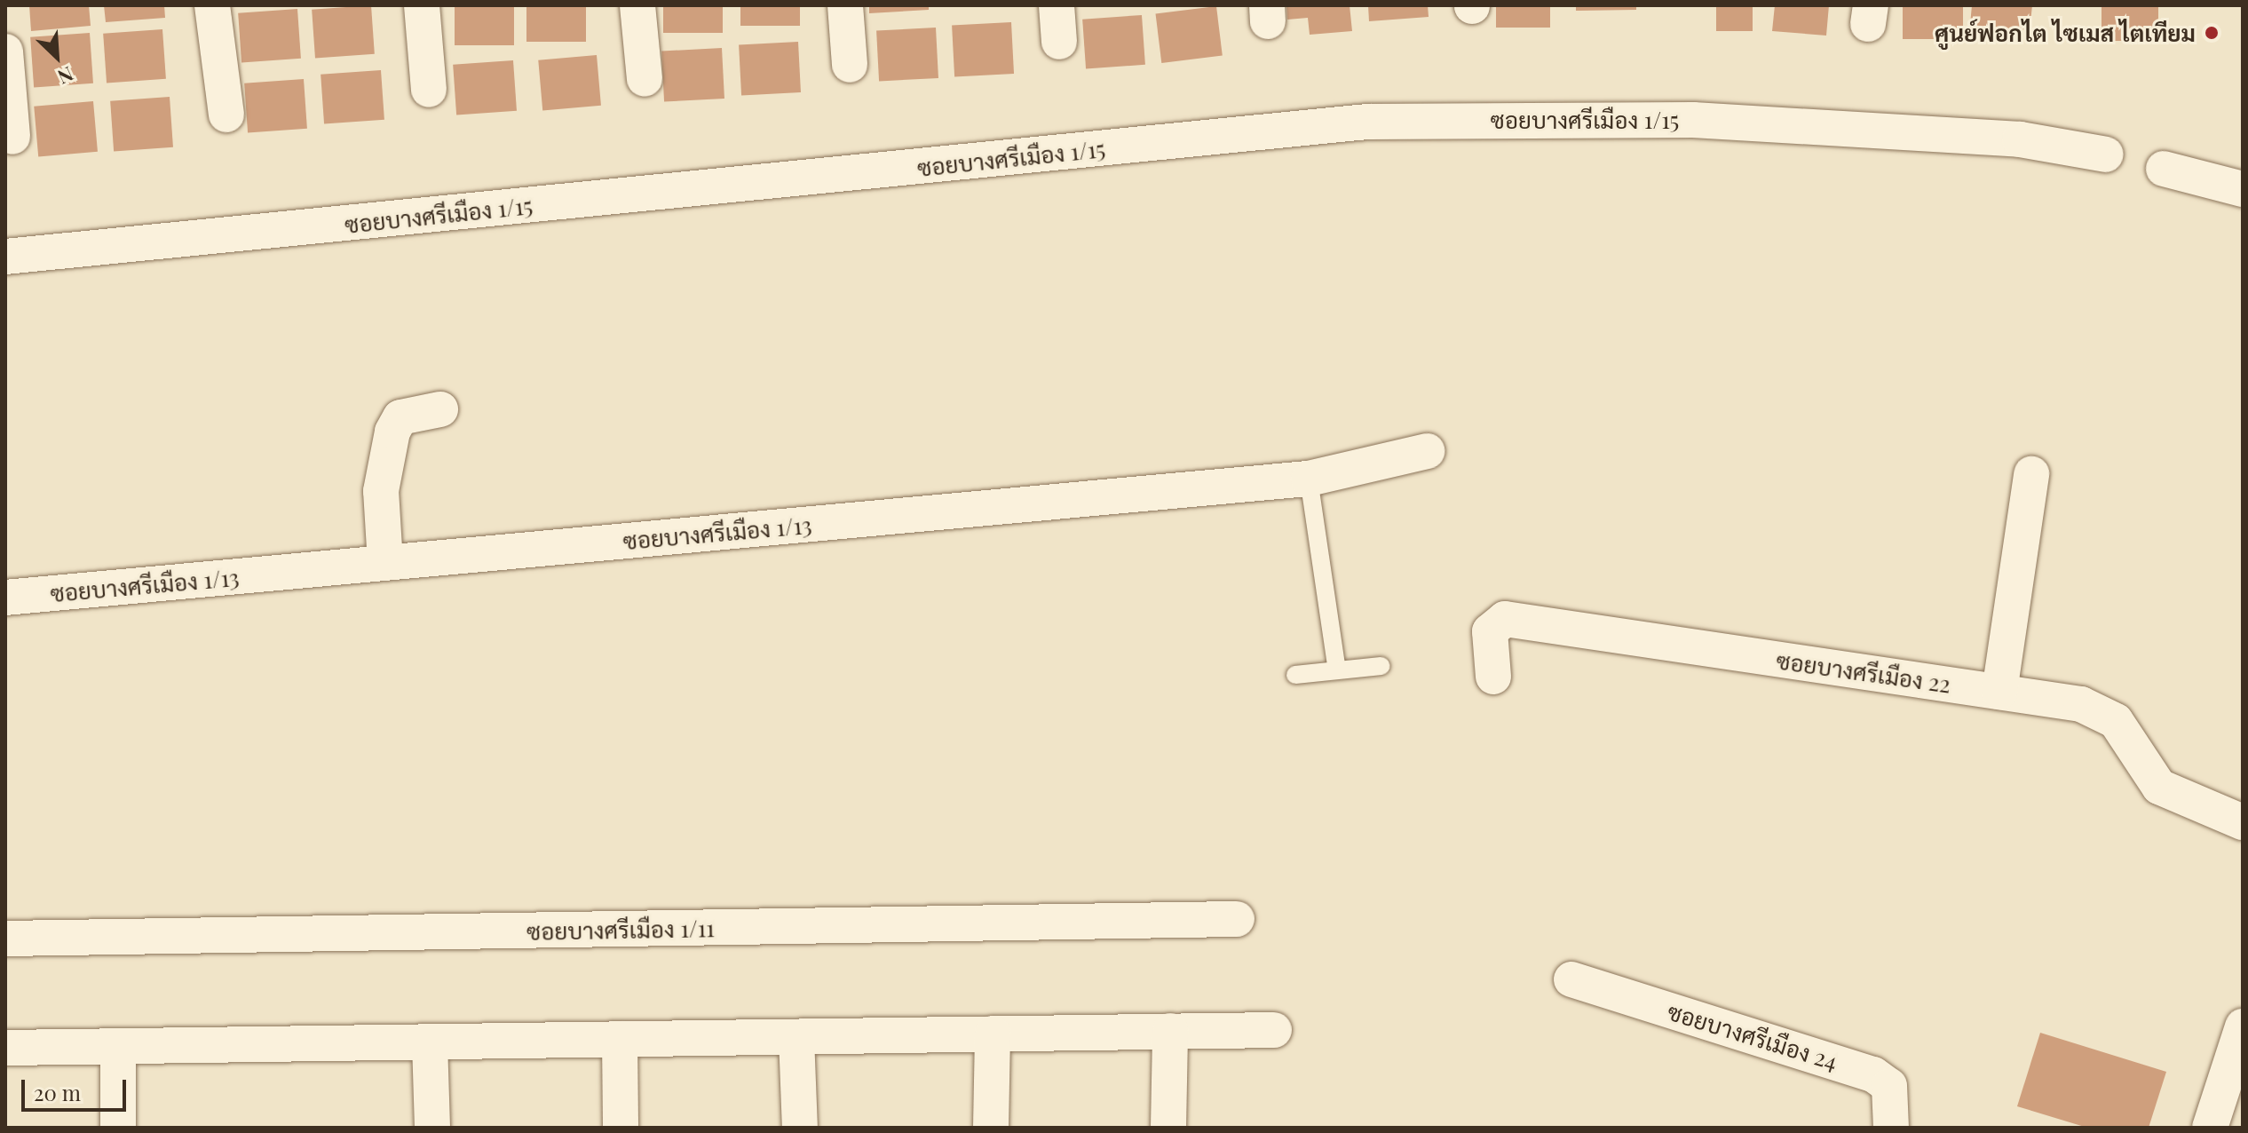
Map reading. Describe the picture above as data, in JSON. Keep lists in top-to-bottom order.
{
  "streets": {
    "street": [
      "ซอยบางศรีเมือง 1/15",
      "ซอยบางศรีเมือง 1/13",
      "ซอยบางศรีเมือง 22",
      "ซอยบางศรีเมือง 1/11",
      "ซอยบางศรีเมือง 24"
    ]
  },
  "places": ["ศูนย์ฟอกไต ไซเมส ไตเทียม"],
  "scale_bar": "20 m",
  "north": "bottom right"
}
